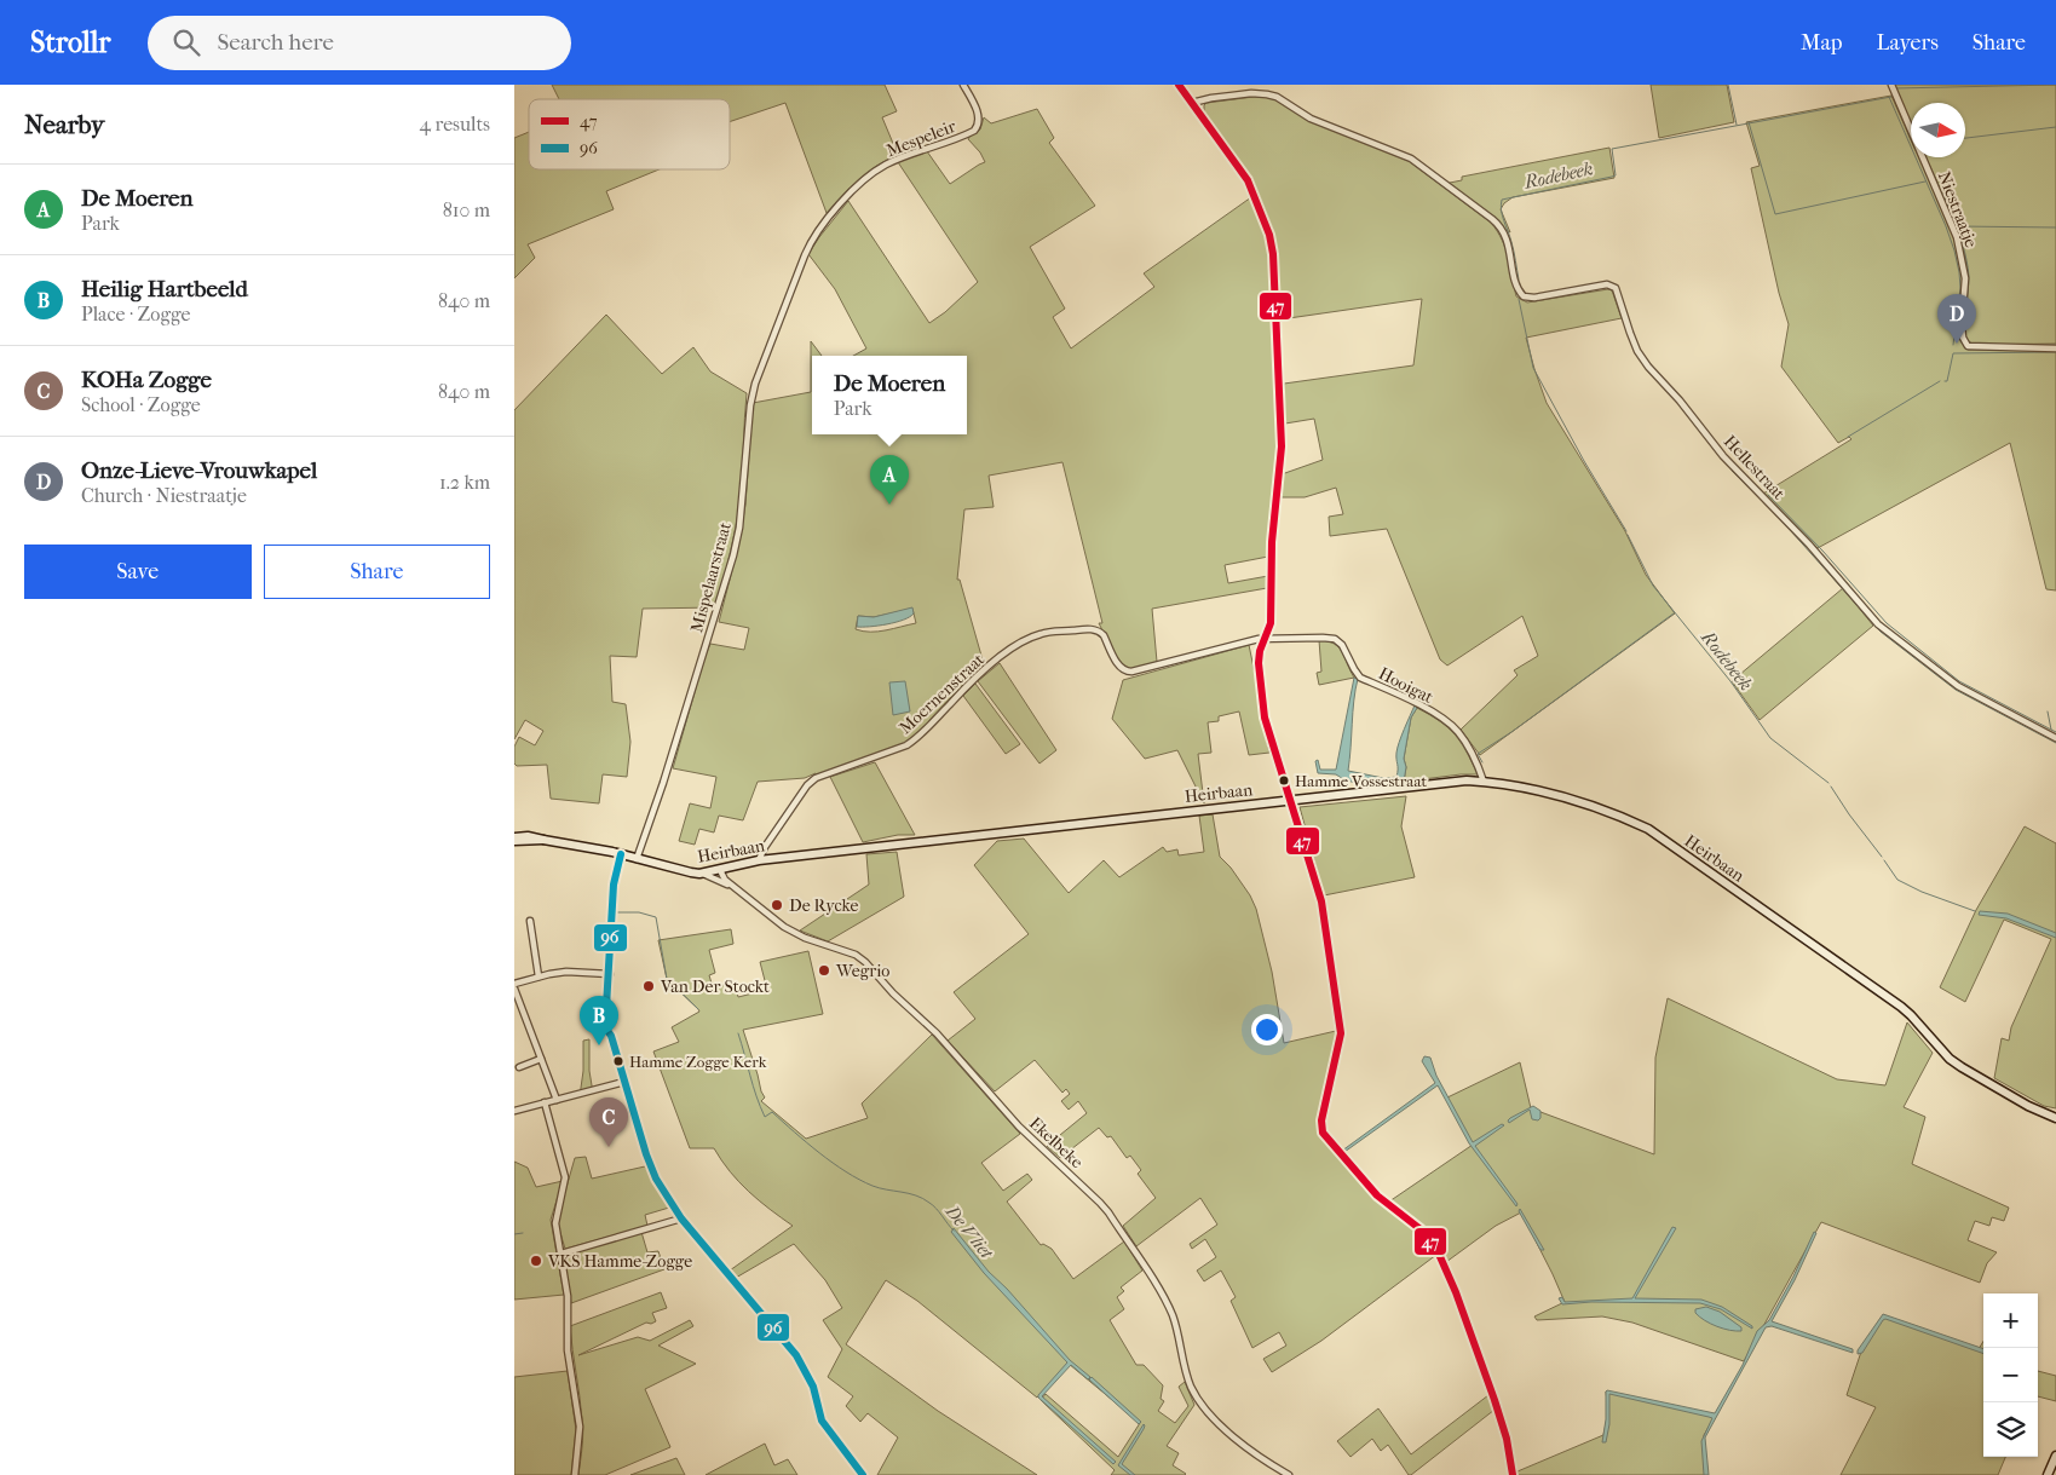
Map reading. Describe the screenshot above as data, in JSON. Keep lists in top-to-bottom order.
{
  "streets": {
    "main road": ["Heirbaan"],
    "street": [
      "Mespeleir",
      "Niestraatje",
      "Hellestraat",
      "Mispelaarstraat",
      "Hooigat",
      "Moernenstraat",
      "Ekelbeke"
    ]
  },
  "crossings": [
    ["Mespeleir", "Mispelaarstraat"],
    ["Mispelaarstraat", "Heirbaan"],
    ["Hooigat", "Moernenstraat"],
    ["Hooigat", "Heirbaan"],
    ["Moernenstraat", "Heirbaan"],
    ["Heirbaan", "Ekelbeke"]
  ],
  "water": ["Rodebeek", "De Vliet"],
  "places": [
    "Hamme Vossestraat",
    "De Rycke",
    "Wegrio",
    "Van Der Stockt",
    "Hamme Zogge Kerk",
    "VKS Hamme-Zogge"
  ],
  "lines": ["transit line 47", "transit line 96"],
  "legend": ["47", "96"],
  "north": "right",
  "page": {
    "header": "Strollr",
    "search": "Search here",
    "nav": ["Map", "Layers", "Share"],
    "heading": ["Nearby", "4 results"],
    "list": [
      {
        "mark": "A",
        "name": "De Moeren",
        "note": "Park",
        "value": "810 m"
      },
      {
        "mark": "B",
        "name": "Heilig Hartbeeld",
        "note": "Place · Zogge",
        "value": "840 m"
      },
      {
        "mark": "C",
        "name": "KOHa Zogge",
        "note": "School · Zogge",
        "value": "840 m"
      },
      {
        "mark": "D",
        "name": "Onze-Lieve-Vrouwkapel",
        "note": "Church · Niestraatje",
        "value": "1.2 km"
      }
    ],
    "pins": [
      "D",
      "A",
      "B",
      "C"
    ],
    "popup": ["De Moeren", "Park"],
    "buttons": ["Save", "Share"],
    "map_buttons": ["+", "−"]
  }
}
